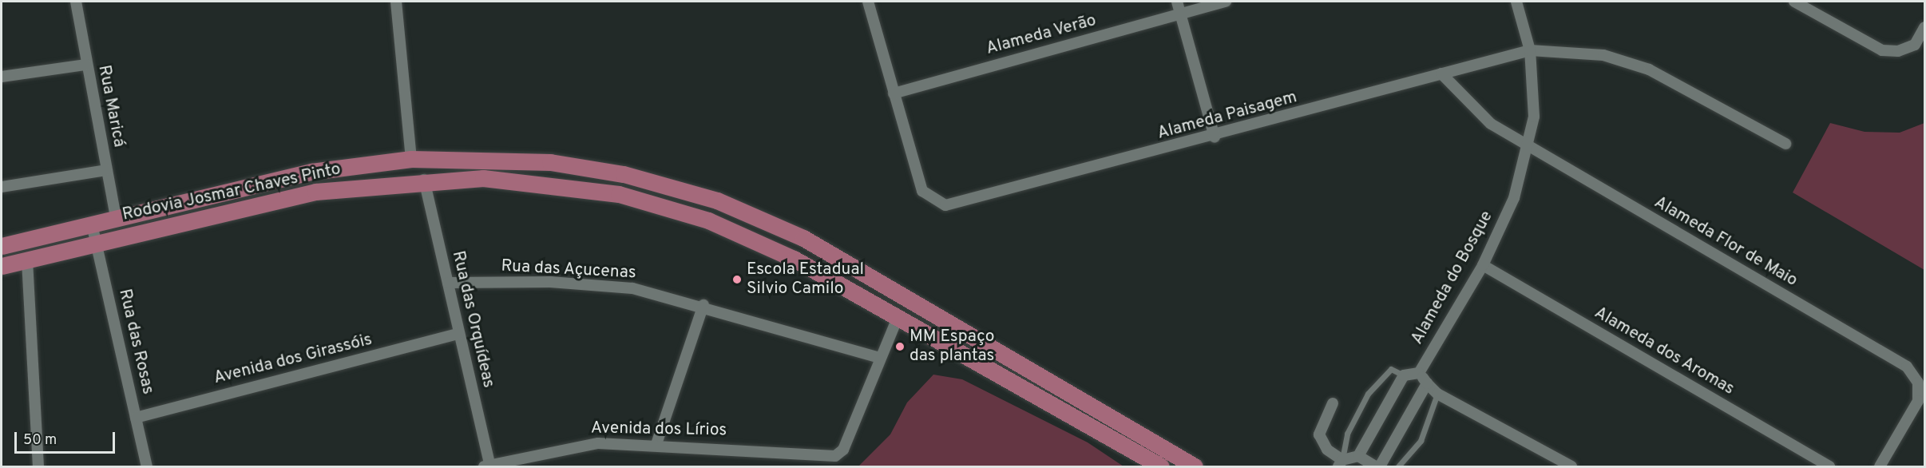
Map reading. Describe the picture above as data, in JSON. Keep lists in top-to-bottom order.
{
  "streets": {
    "main road": ["Rodovia Josmar Chaves Pinto"],
    "street": [
      "Alameda Verão",
      "Rua Maricá",
      "Alameda Paisagem",
      "Alameda Flor de Maio",
      "Rua das Açucenas",
      "Alameda do Bosque",
      "Rua das Orquídeas",
      "Rua das Rosas",
      "Alameda dos Aromas",
      "Avenida dos Girassóis",
      "Avenida dos Lírios"
    ]
  },
  "crossings": [
    ["Alameda Verão", "Alameda Paisagem"],
    ["Rua Maricá", "Rodovia Josmar Chaves Pinto"],
    ["Alameda Paisagem", "Alameda Flor de Maio"],
    ["Alameda Paisagem", "Alameda do Bosque"],
    ["Rodovia Josmar Chaves Pinto", "Rua das Orquídeas"],
    ["Rodovia Josmar Chaves Pinto", "Rua das Rosas"],
    ["Alameda Flor de Maio", "Alameda do Bosque"],
    ["Rua das Açucenas", "Rua das Orquídeas"],
    ["Rua das Açucenas", "Avenida dos Lírios"],
    ["Alameda do Bosque", "Alameda dos Aromas"],
    ["Rua das Orquídeas", "Avenida dos Girassóis"],
    ["Rua das Orquídeas", "Avenida dos Lírios"],
    ["Rua das Rosas", "Avenida dos Girassóis"]
  ],
  "places": ["Escola Estadual Silvio Camilo", "MM Espaço das plantas"],
  "scale_bar": "50 m"
}
